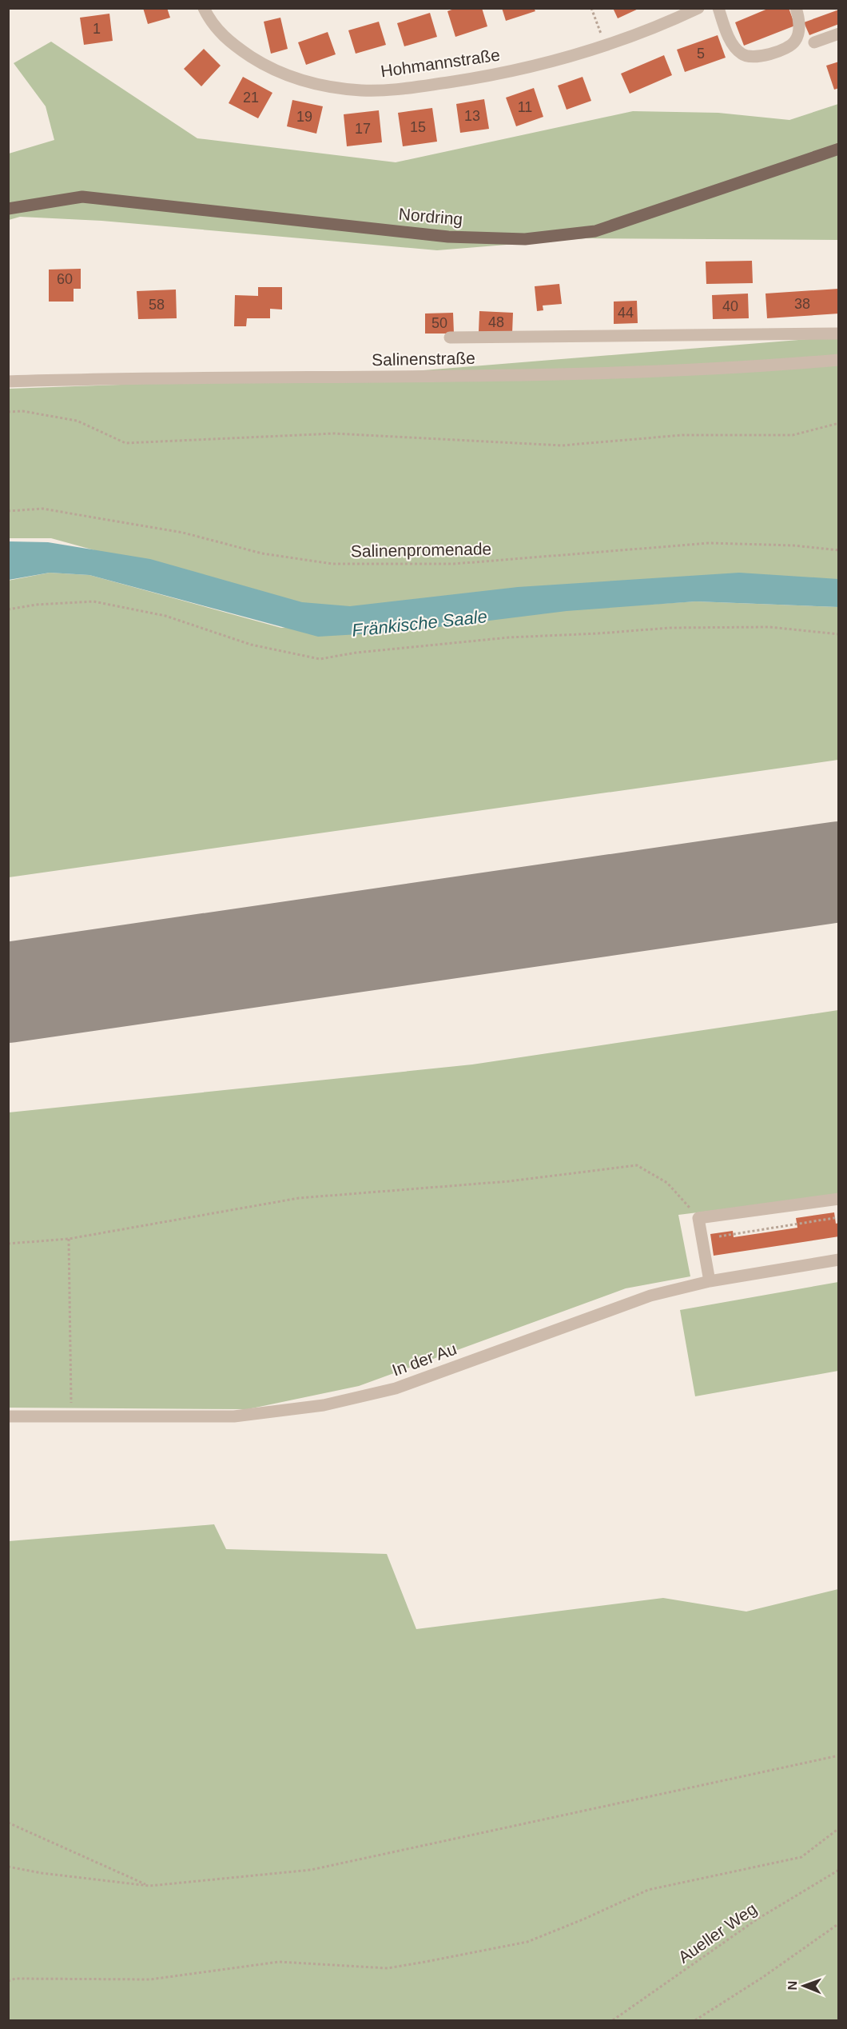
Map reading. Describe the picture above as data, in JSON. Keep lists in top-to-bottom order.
{
  "streets": {
    "main road": ["Nordring"],
    "street": ["Hohmannstraße", "Salinenstraße", "In der Au"],
    "path": ["Salinenpromenade", "Aueller Weg"]
  },
  "water": ["Fränkische Saale"],
  "house_numbers": [
    "1",
    "5",
    "21",
    "11",
    "13",
    "19",
    "15",
    "17",
    "60",
    "38",
    "58",
    "40",
    "44",
    "48",
    "50"
  ],
  "north": "left"
}
